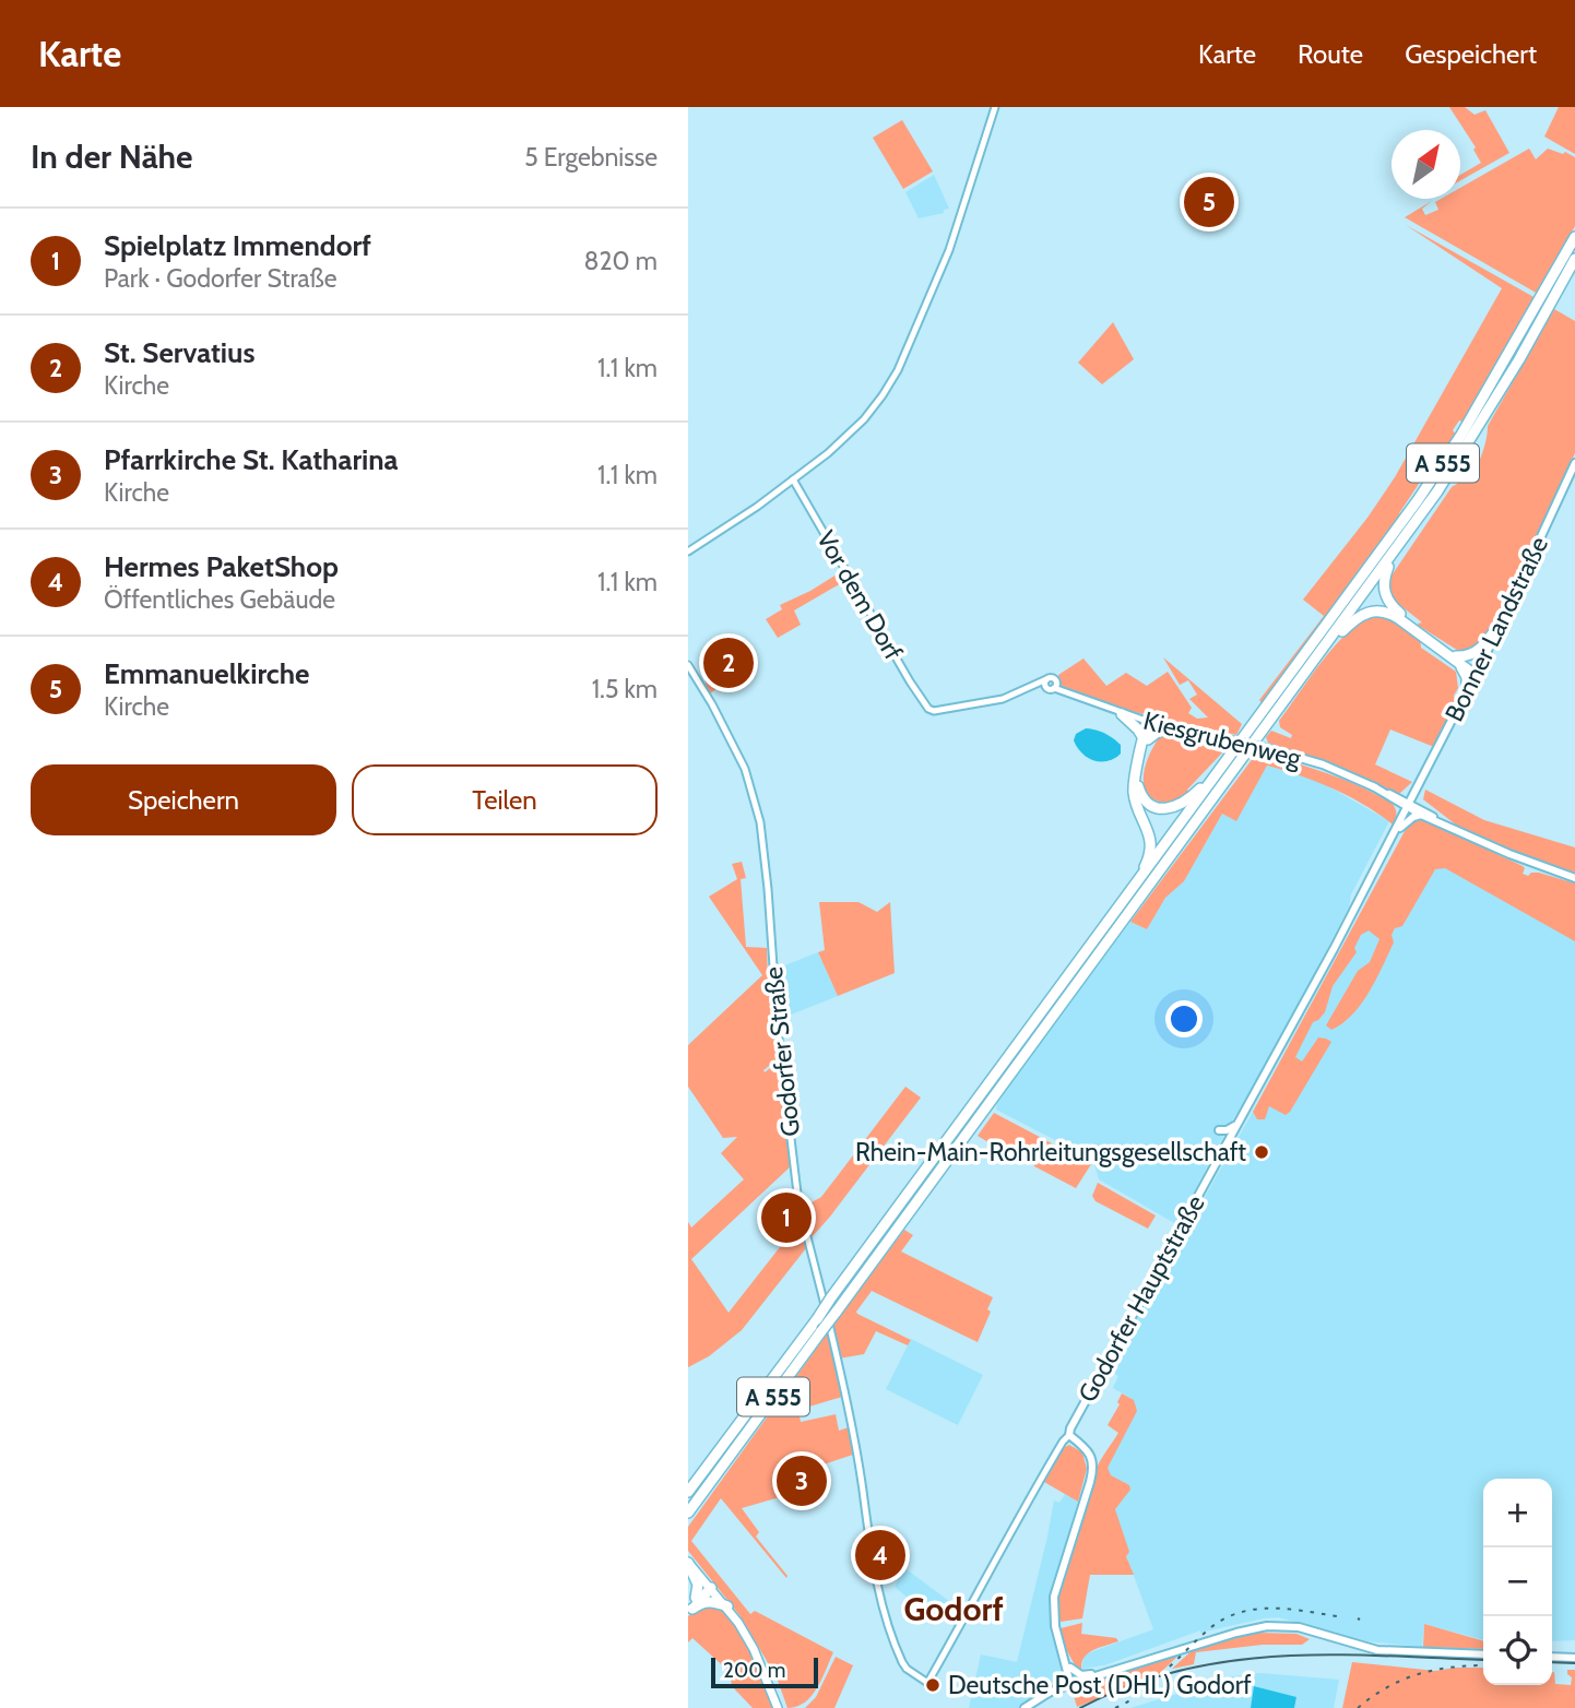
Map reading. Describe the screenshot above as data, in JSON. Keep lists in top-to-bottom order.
{
  "streets": {
    "highway": ["A 555"],
    "main road": ["Bonner Landstraße", "Kiesgrubenweg", "Godorfer Hauptstraße"],
    "street": ["Vor dem Dorf", "Godorfer Straße"]
  },
  "crossings": [
    ["A 555", "Godorfer Straße"],
    ["Vor dem Dorf", "Kiesgrubenweg"],
    ["Bonner Landstraße", "Kiesgrubenweg"],
    ["Bonner Landstraße", "Godorfer Hauptstraße"],
    ["Kiesgrubenweg", "Godorfer Hauptstraße"],
    ["Godorfer Straße", "Godorfer Hauptstraße"]
  ],
  "districts": ["Godorf"],
  "places": ["Rhein-Main-Rohrleitungsgesellschaft", "Deutsche Post (DHL) Godorf"],
  "scale_bar": "200 m",
  "north": "top right",
  "page": {
    "header": "Karte",
    "nav": ["Karte", "Route", "Gespeichert"],
    "heading": ["In der Nähe", "5 Ergebnisse"],
    "pins": [
      "5",
      "2",
      "1",
      "3",
      "4"
    ],
    "list": [
      {
        "mark": "1",
        "name": "Spielplatz Immendorf",
        "note": "Park · Godorfer Straße",
        "value": "820 m"
      },
      {
        "mark": "2",
        "name": "St. Servatius",
        "note": "Kirche",
        "value": "1.1 km"
      },
      {
        "mark": "3",
        "name": "Pfarrkirche St. Katharina",
        "note": "Kirche",
        "value": "1.1 km"
      },
      {
        "mark": "4",
        "name": "Hermes PaketShop",
        "note": "Öffentliches Gebäude",
        "value": "1.1 km"
      },
      {
        "mark": "5",
        "name": "Emmanuelkirche",
        "note": "Kirche",
        "value": "1.5 km"
      }
    ],
    "buttons": ["Speichern", "Teilen"],
    "map_buttons": ["+", "−"],
    "scale": "200 m"
  }
}
